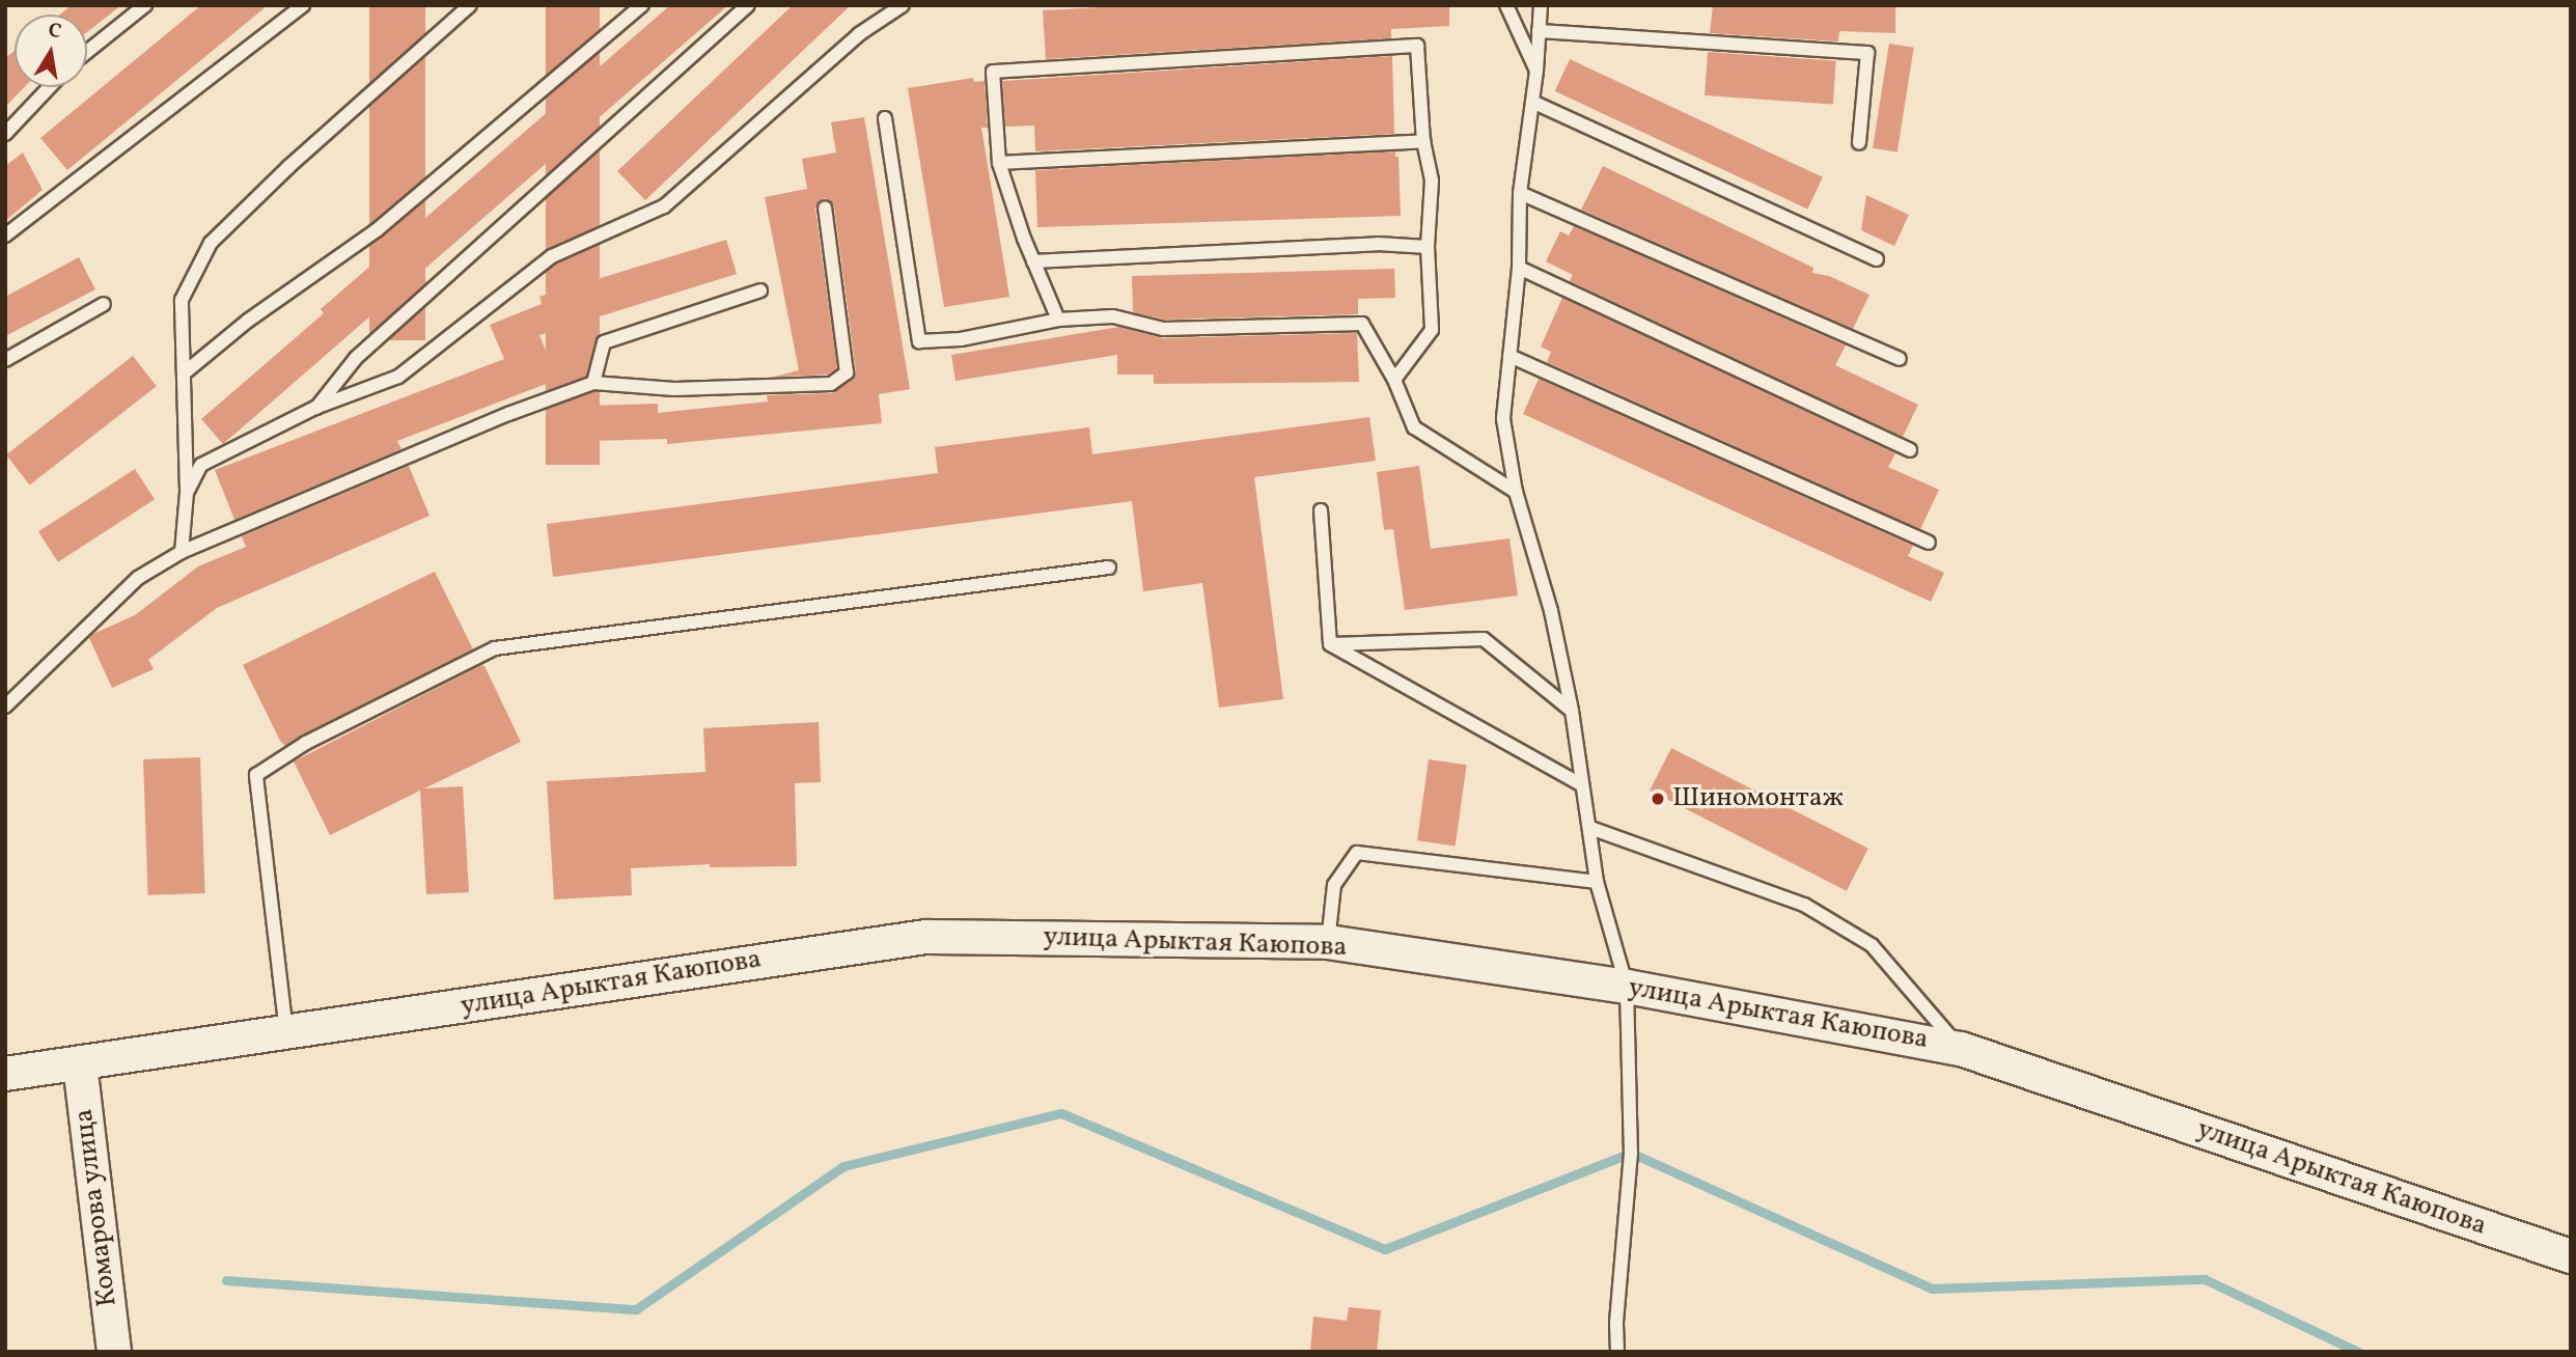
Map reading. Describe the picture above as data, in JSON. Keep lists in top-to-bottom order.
{
  "streets": {
    "street": ["улица Арыктая Каюпова", "Комарова улица"]
  },
  "crossings": [
    ["улица Арыктая Каюпова", "Комарова улица"]
  ],
  "places": ["Шиномонтаж"],
  "north": "top"
}
